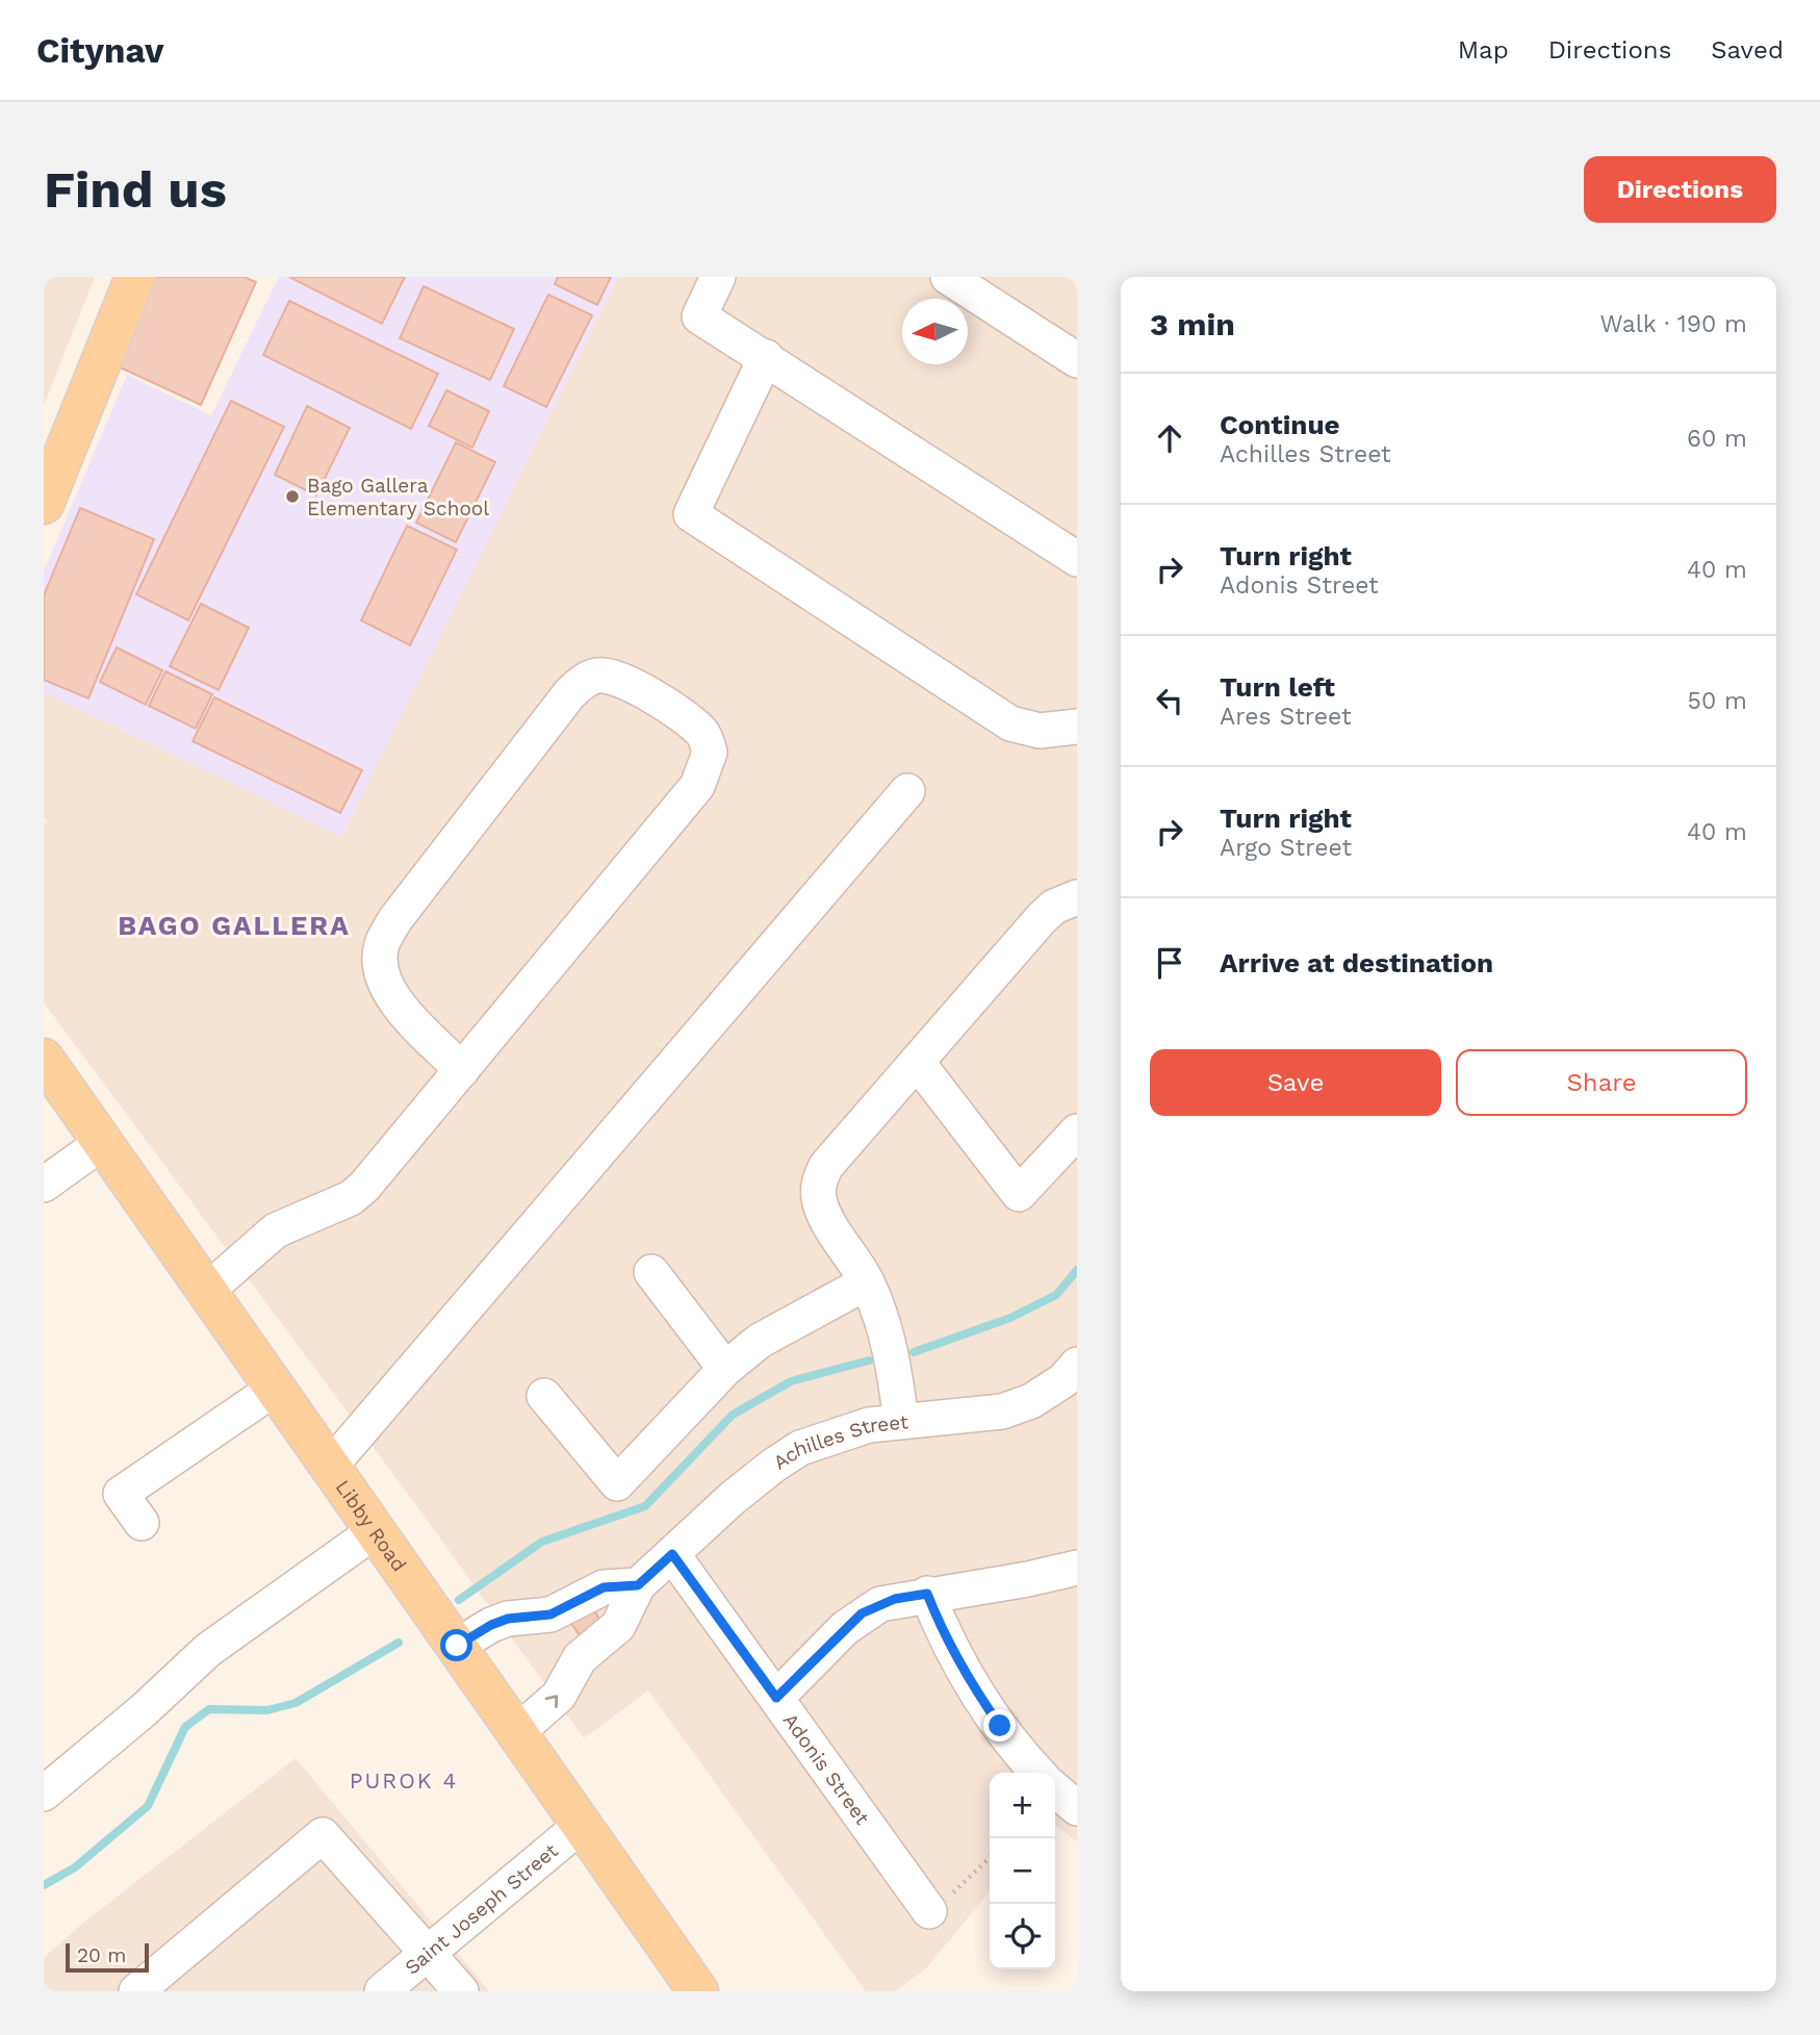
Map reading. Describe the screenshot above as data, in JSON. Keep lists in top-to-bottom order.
{
  "streets": {
    "main road": ["Libby Road"],
    "street": ["Achilles Street", "Adonis Street", "Saint Joseph Street"]
  },
  "crossings": [
    ["Achilles Street", "Libby Road"],
    ["Achilles Street", "Adonis Street"],
    ["Libby Road", "Saint Joseph Street"]
  ],
  "districts": ["BAGO GALLERA", "PUROK 4"],
  "places": ["Bago Gallera Elementary School"],
  "scale_bar": "20 m",
  "north": "left",
  "page": {
    "header": "Citynav",
    "nav": ["Map", "Directions", "Saved"],
    "buttons": [
      "Directions",
      ["Save", "Share"]
    ],
    "title": "Find us",
    "heading": ["3 min", "Walk · 190 m"],
    "list": [
      ["Continue", "Achilles Street", "60 m"],
      ["Turn right", "Adonis Street", "40 m"],
      ["Turn left", "Ares Street", "50 m"],
      ["Turn right", "Argo Street", "40 m"],
      "Arrive at destination"
    ],
    "map_buttons": ["+", "−"],
    "scale": "20 m"
  }
}
